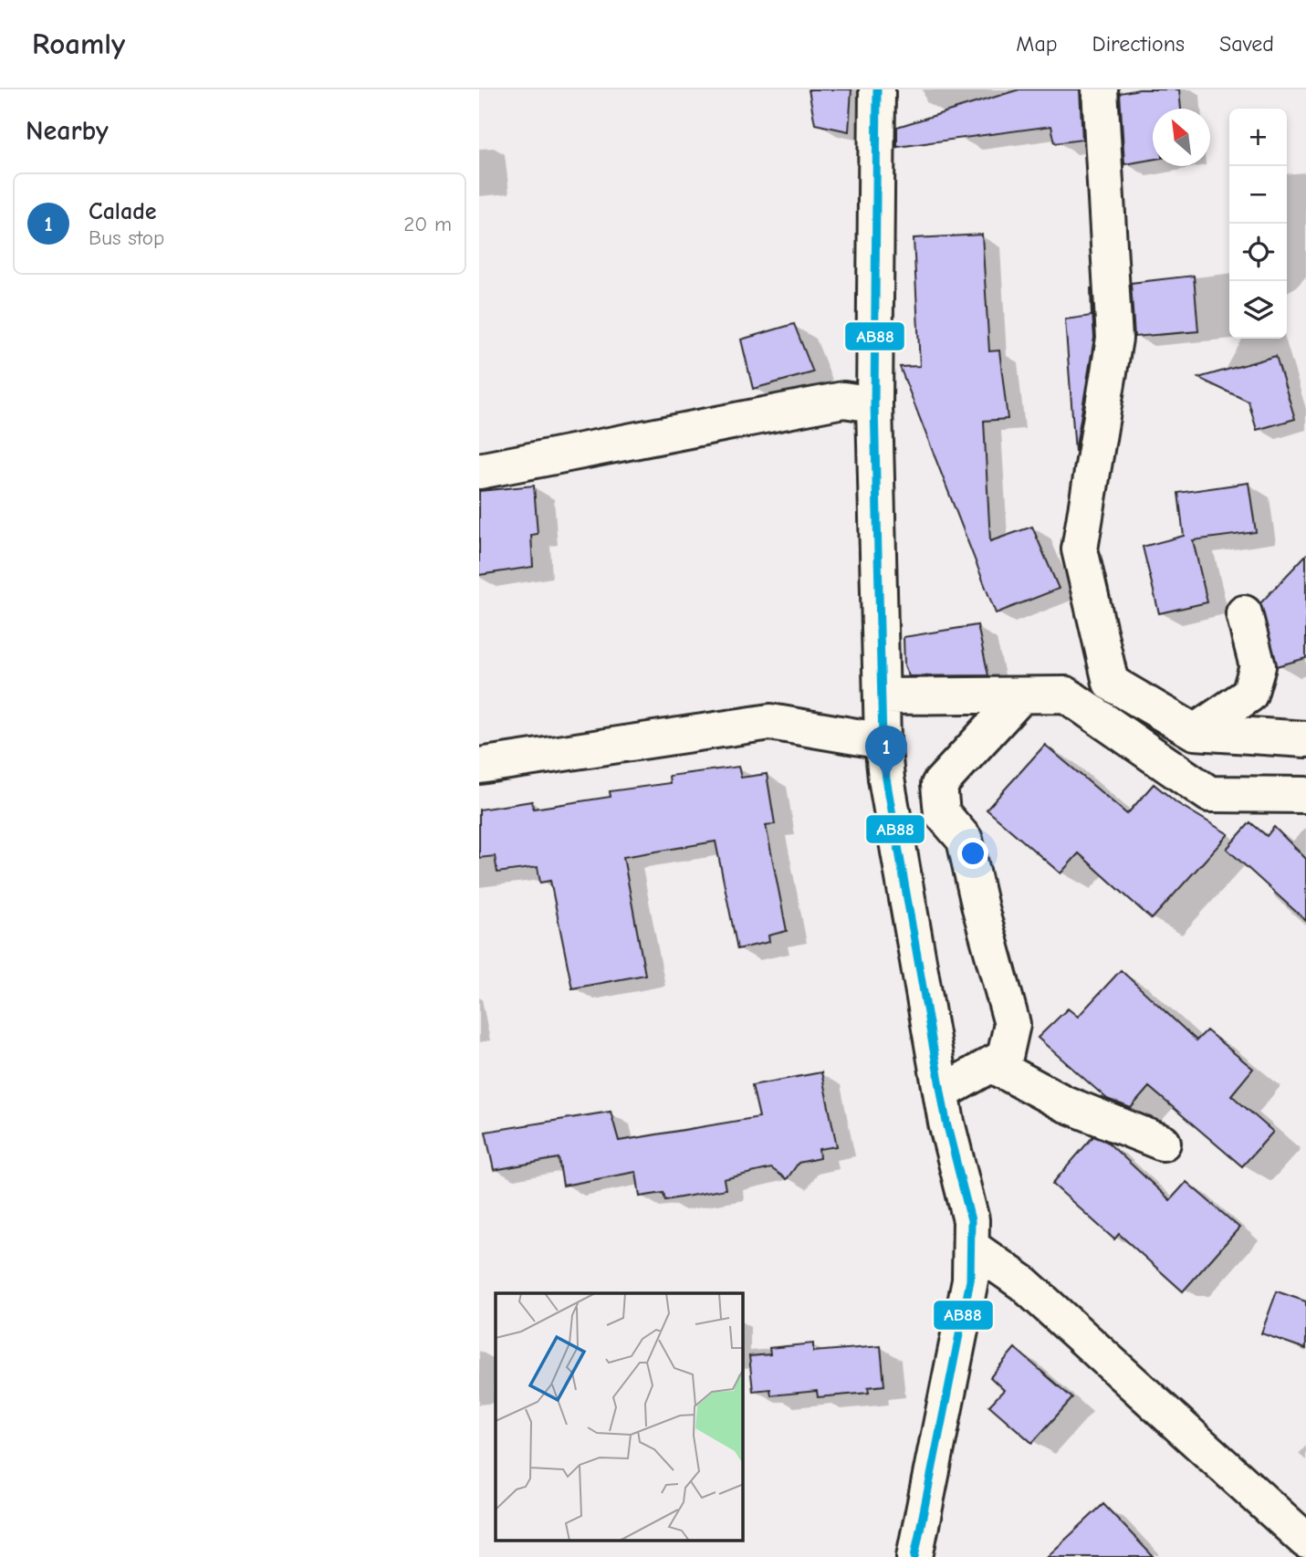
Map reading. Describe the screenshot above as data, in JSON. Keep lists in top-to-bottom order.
{
  "lines": ["transit line AB88"],
  "north": "top left",
  "page": {
    "header": "Roamly",
    "nav": ["Map", "Directions", "Saved"],
    "heading": "Nearby",
    "map_buttons": ["+", "−"],
    "list": [
      {
        "mark": "1",
        "name": "Calade",
        "note": "Bus stop",
        "value": "20 m"
      }
    ],
    "pins": "1"
  }
}
